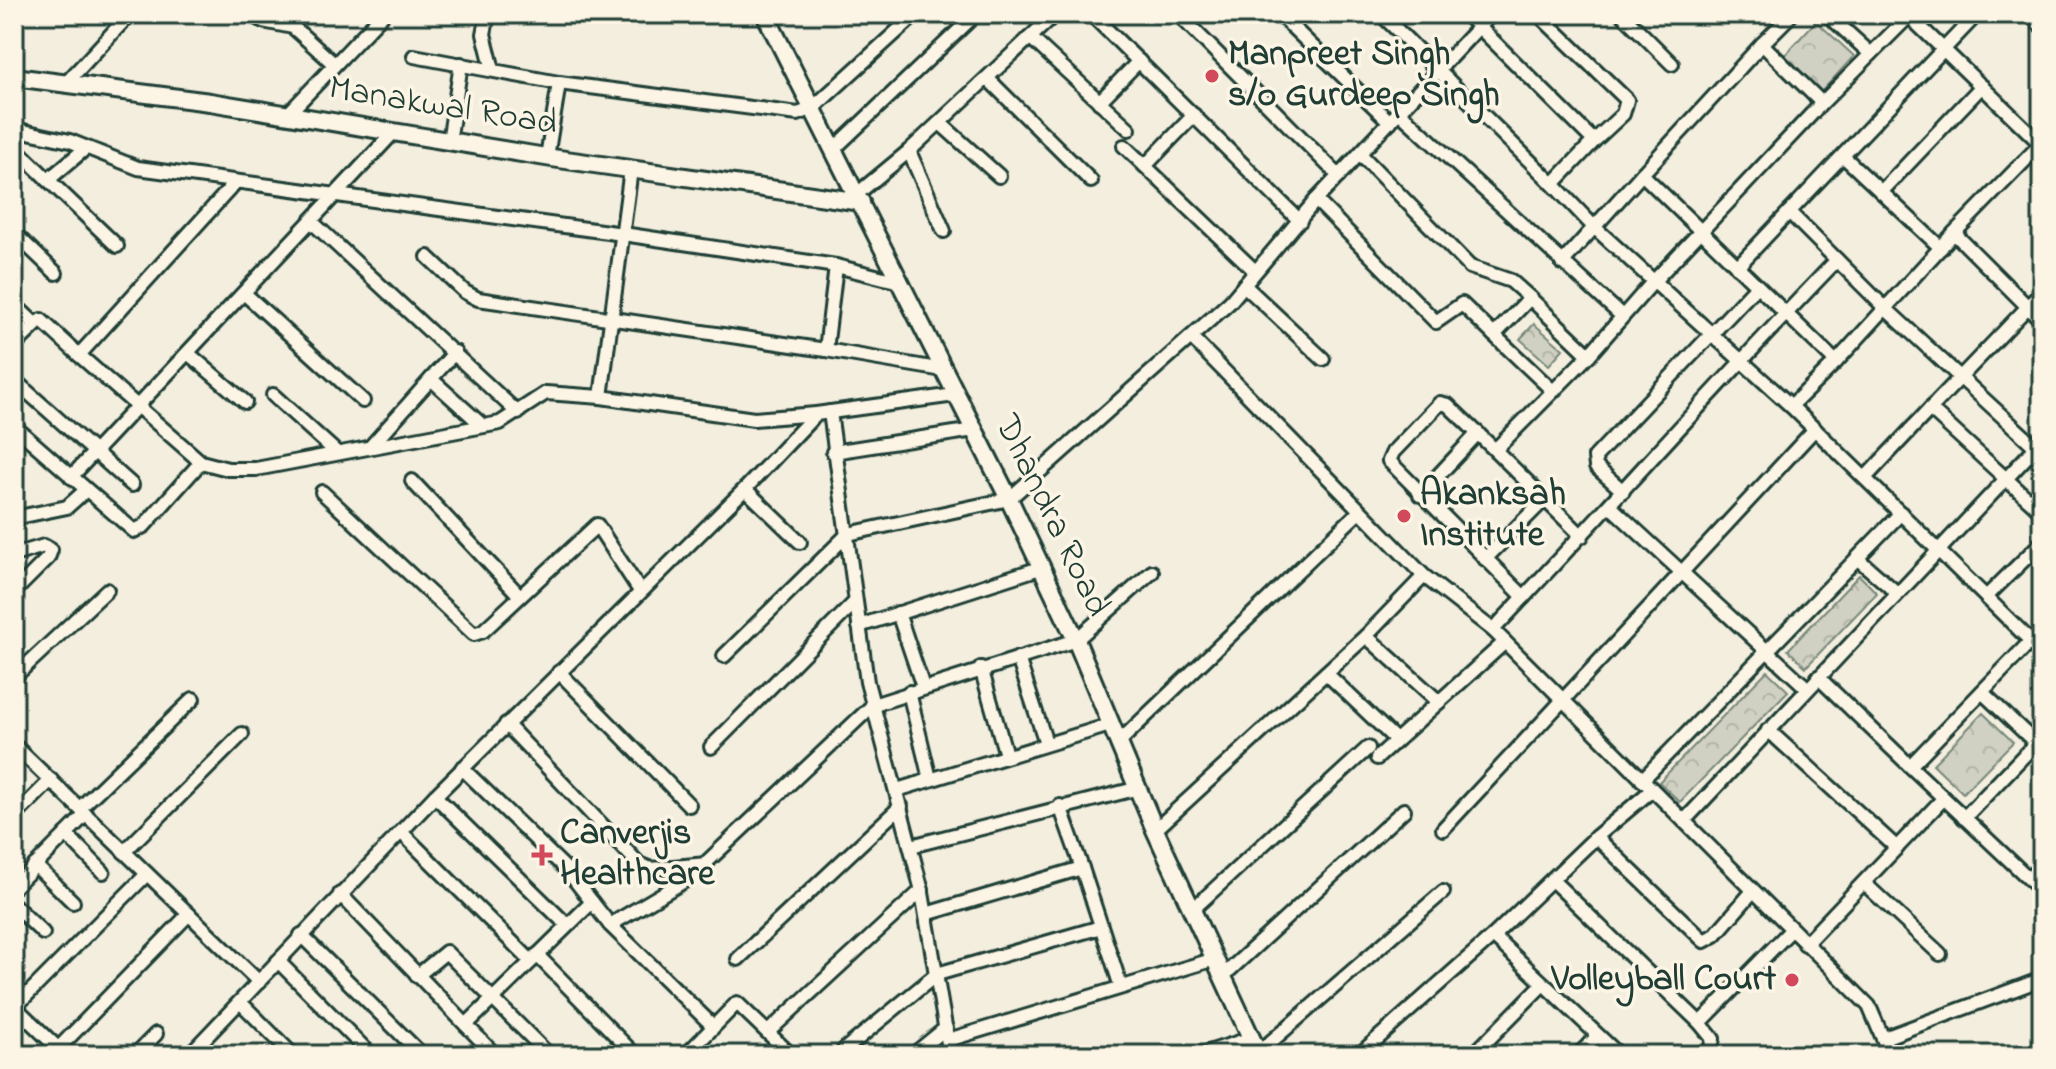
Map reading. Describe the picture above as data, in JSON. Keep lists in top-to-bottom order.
{
  "streets": {
    "street": ["Manakwal Road", "Dhandra Road"]
  },
  "crossings": [
    ["Manakwal Road", "Dhandra Road"]
  ],
  "places": {
    "other": ["Manpreet Singh s/o Gurdeep Singh", "Akanksah Institute", "Volleyball Court"],
    "health": ["Canverjis Healthcare"]
  }
}
